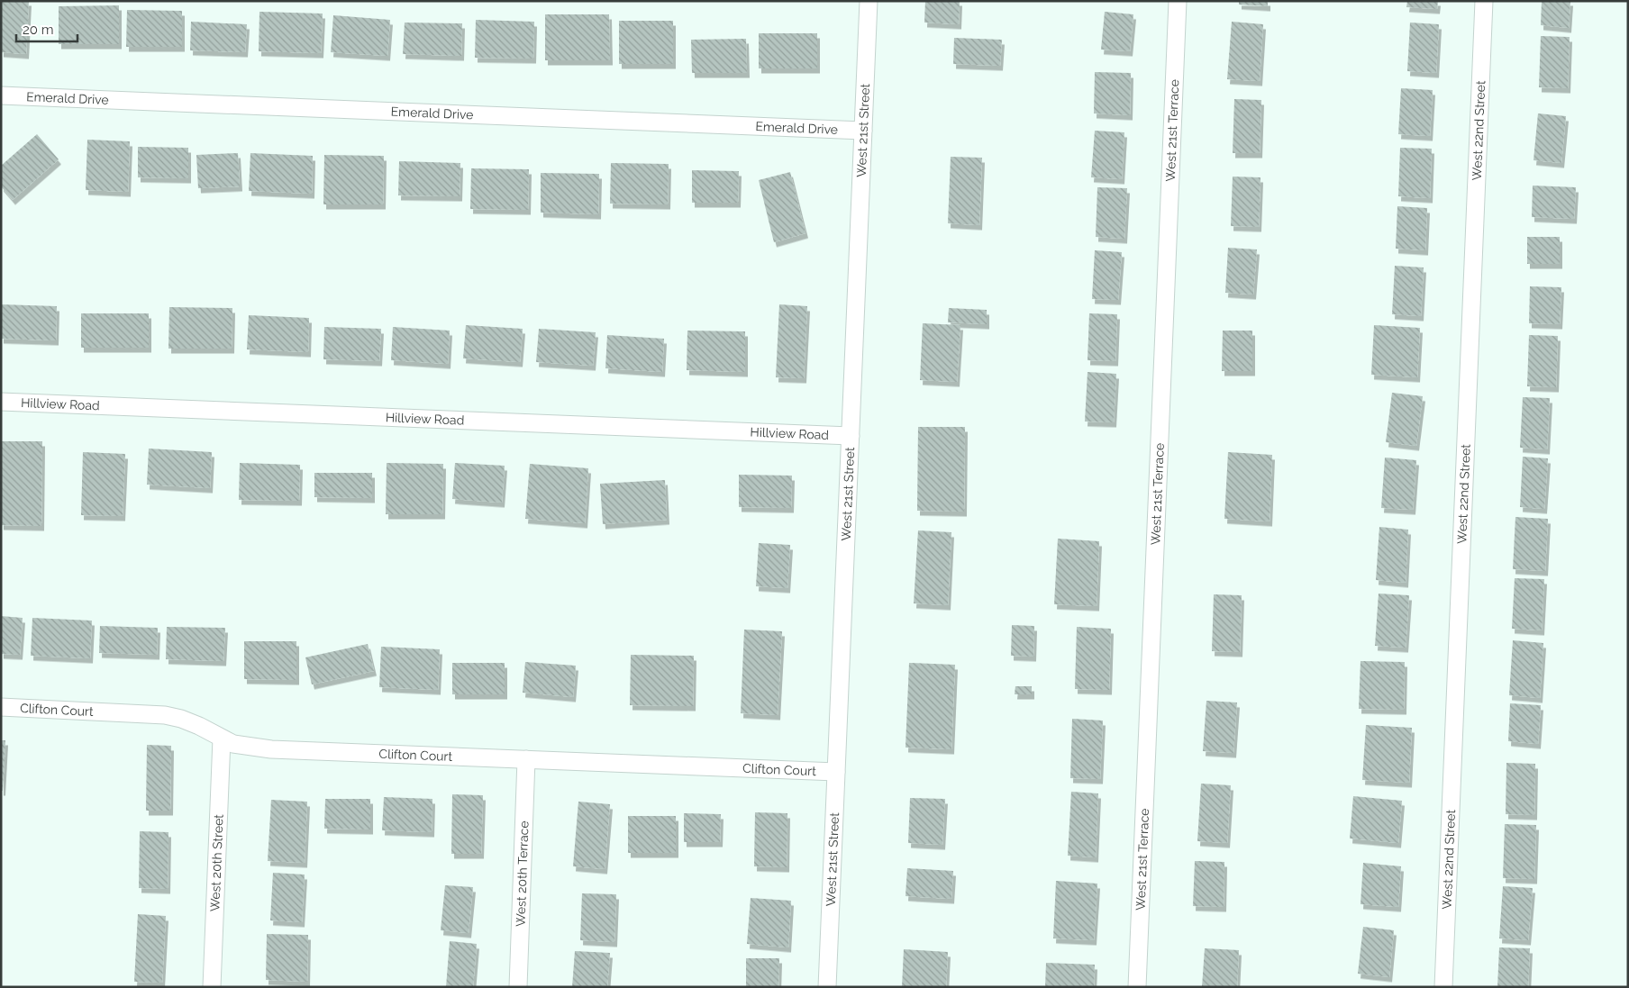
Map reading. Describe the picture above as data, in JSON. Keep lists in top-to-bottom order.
{
  "streets": {
    "street": [
      "Emerald Drive",
      "West 21st Street",
      "West 21st Terrace",
      "West 22nd Street",
      "Hillview Road",
      "Clifton Court",
      "West 20th Street",
      "West 20th Terrace"
    ]
  },
  "crossings": [
    ["Emerald Drive", "West 21st Street"],
    ["West 21st Street", "Hillview Road"],
    ["West 21st Street", "Clifton Court"],
    ["Clifton Court", "West 20th Street"],
    ["Clifton Court", "West 20th Terrace"]
  ],
  "scale_bar": "20 m"
}
